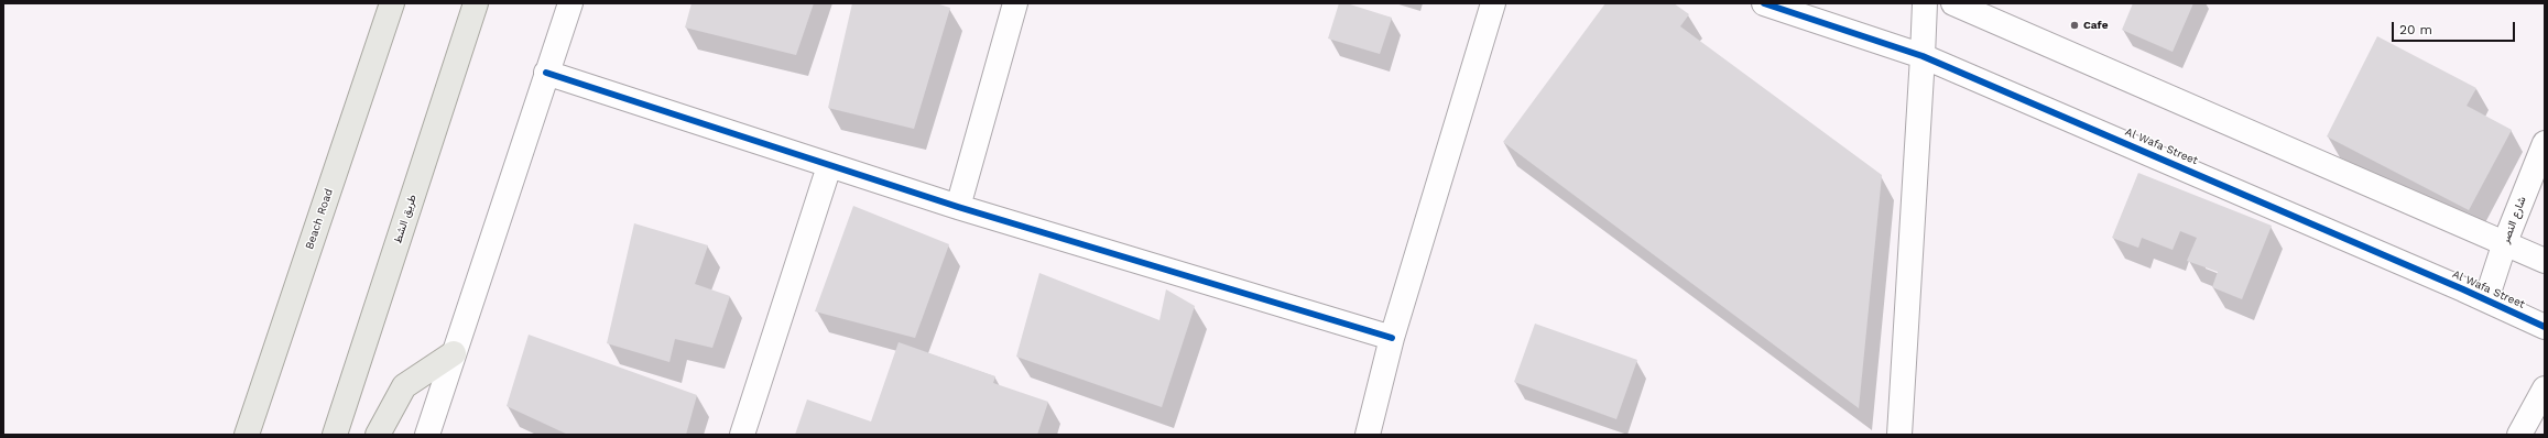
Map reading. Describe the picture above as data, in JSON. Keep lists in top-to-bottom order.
{
  "streets": {
    "main road": ["Beach Road", "طريق الشط"],
    "street": ["Al Wafa Street", "شارع النصر"]
  },
  "crossings": [
    ["Al Wafa Street", "شارع النصر"]
  ],
  "places": ["Cafe"],
  "scale_bar": "20 m"
}
